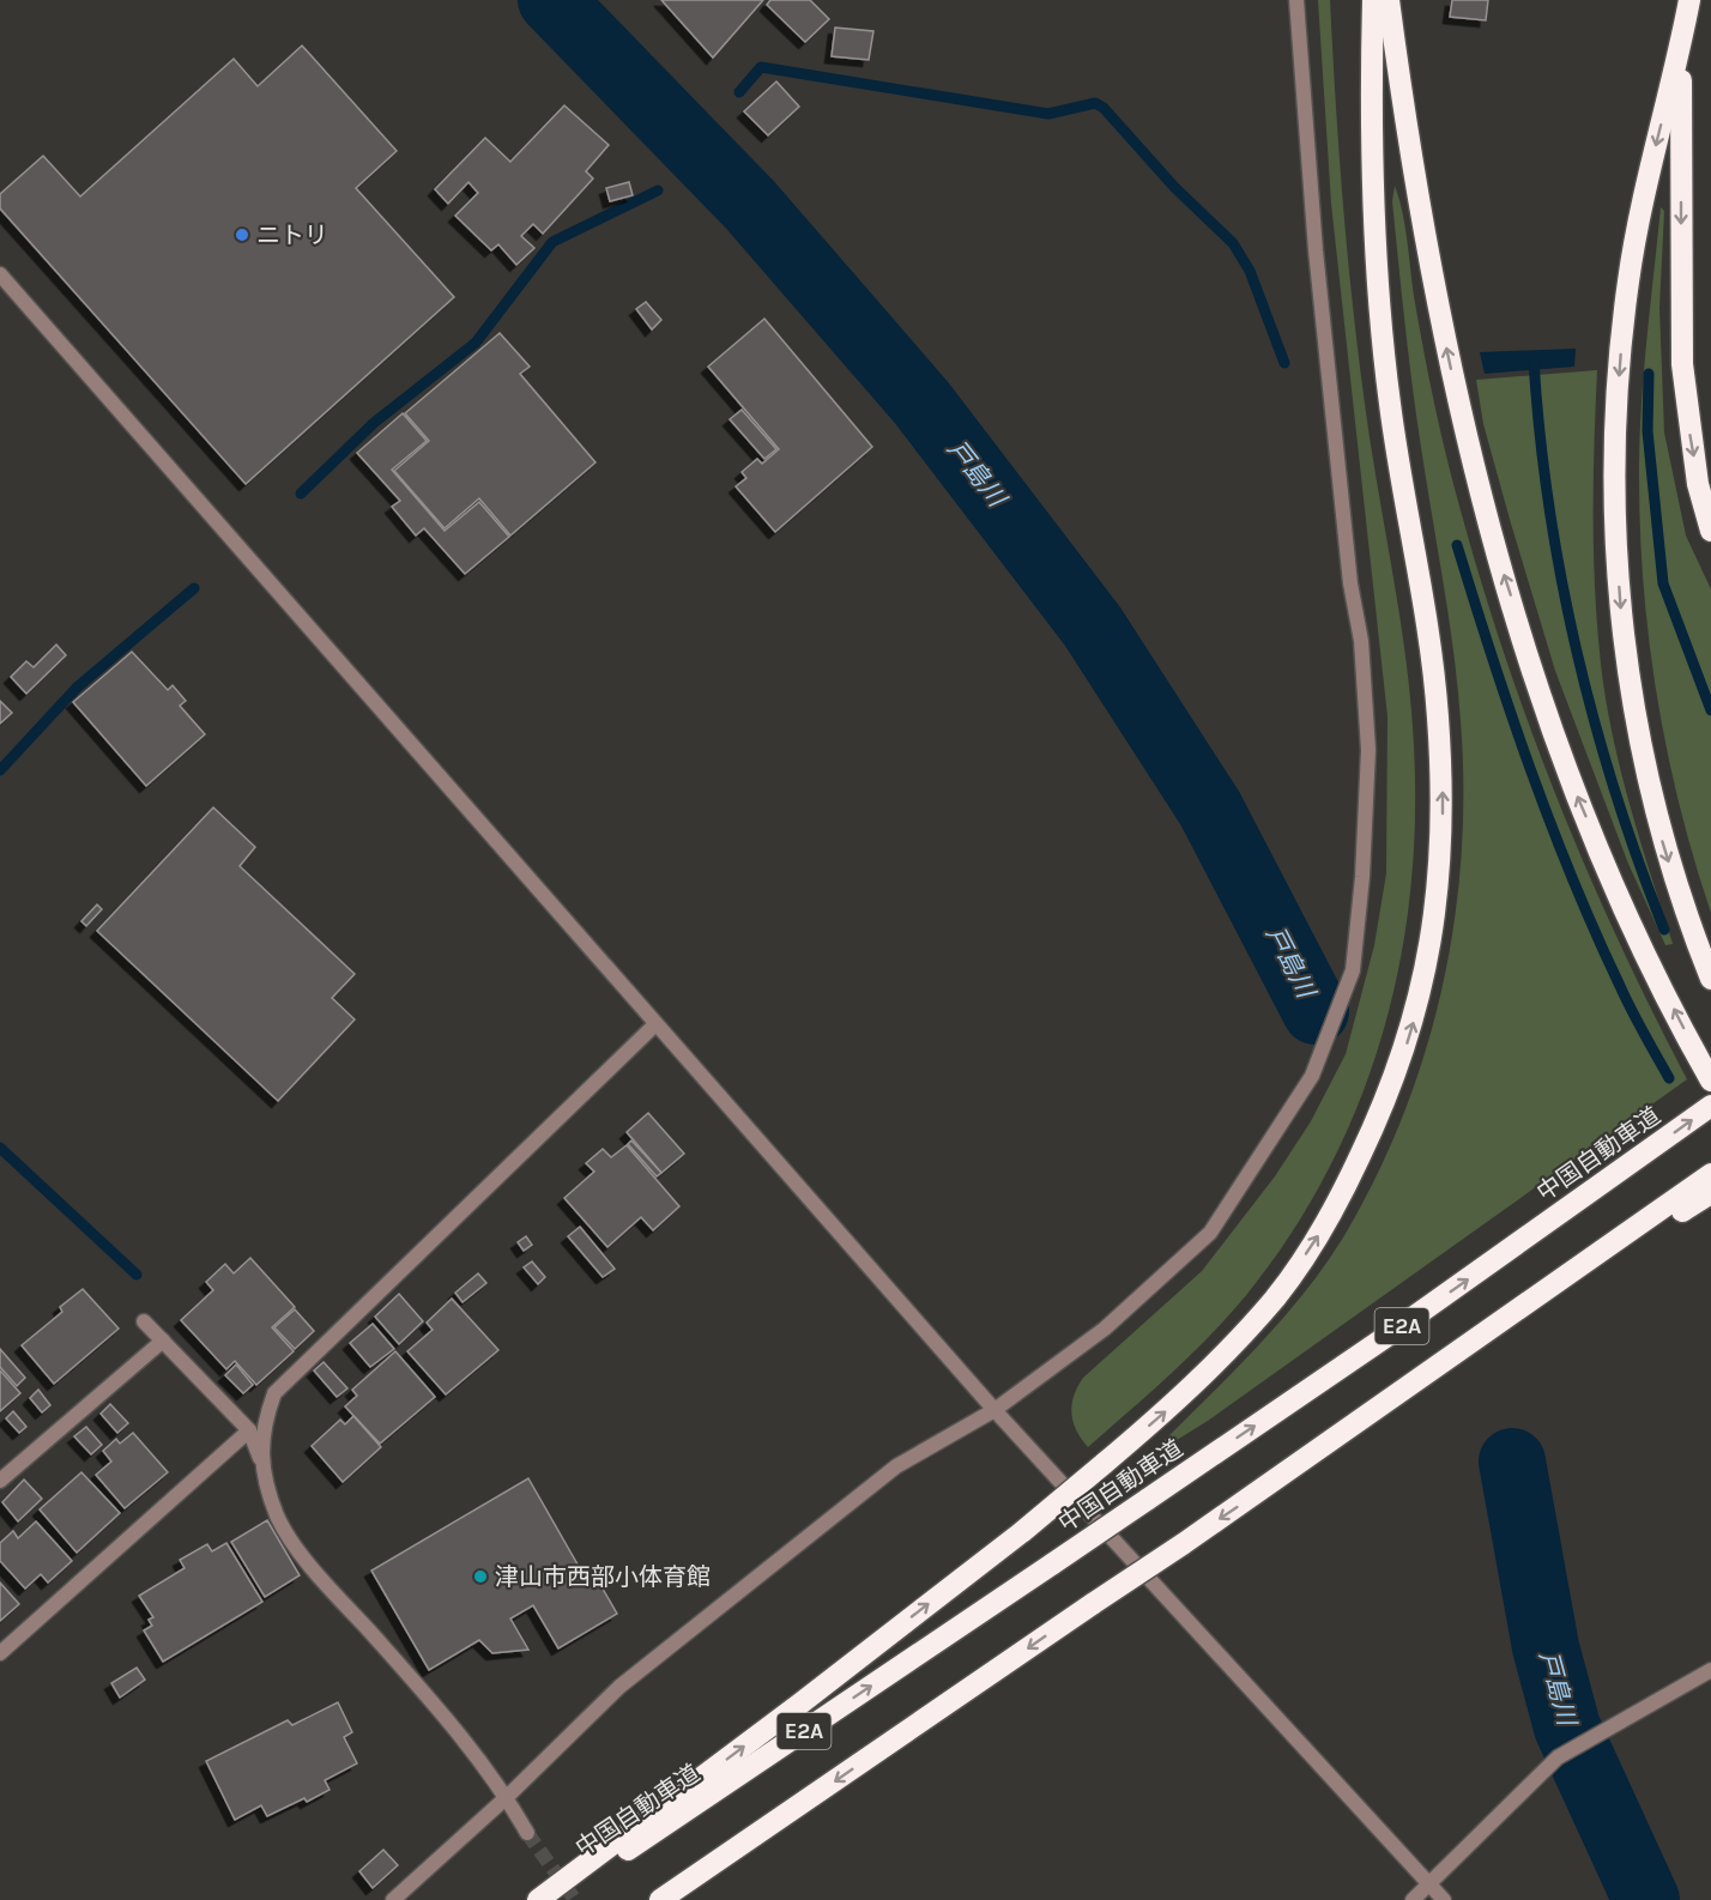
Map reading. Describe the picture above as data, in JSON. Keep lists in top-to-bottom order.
{
  "streets": {
    "highway": ["中国自動車道", "E2A"]
  },
  "water": ["戸島川"],
  "places": ["ニトリ", "津山市西部小体育館"]
}
